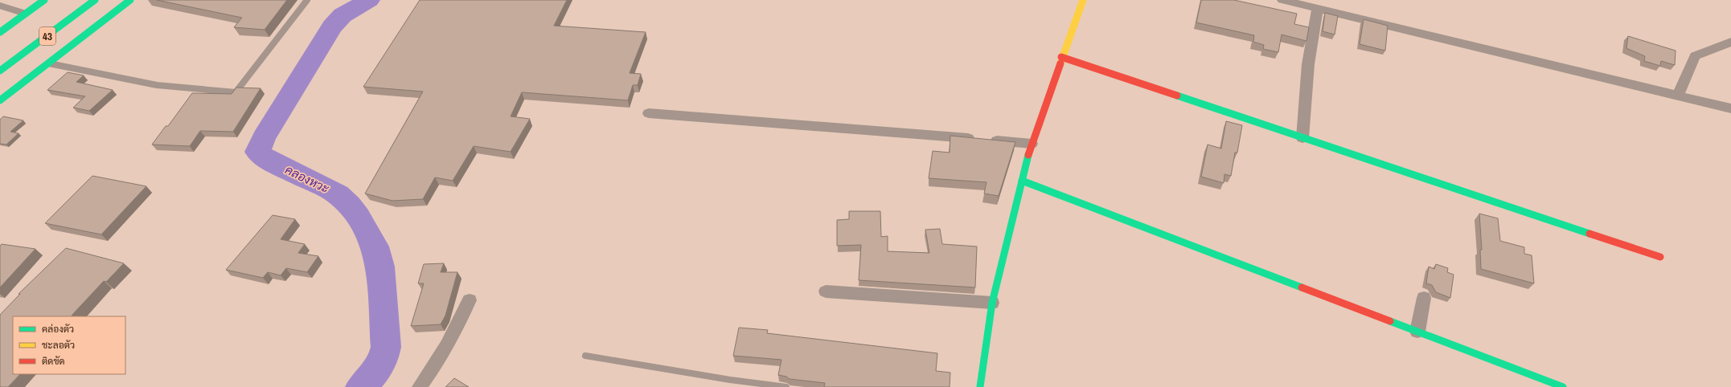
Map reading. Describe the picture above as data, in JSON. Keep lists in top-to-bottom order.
{
  "streets": {
    "main road": ["43"]
  },
  "water": ["คลองหวะ"],
  "legend": ["คล่องตัว", "ชะลอตัว", "ติดขัด"]
}
